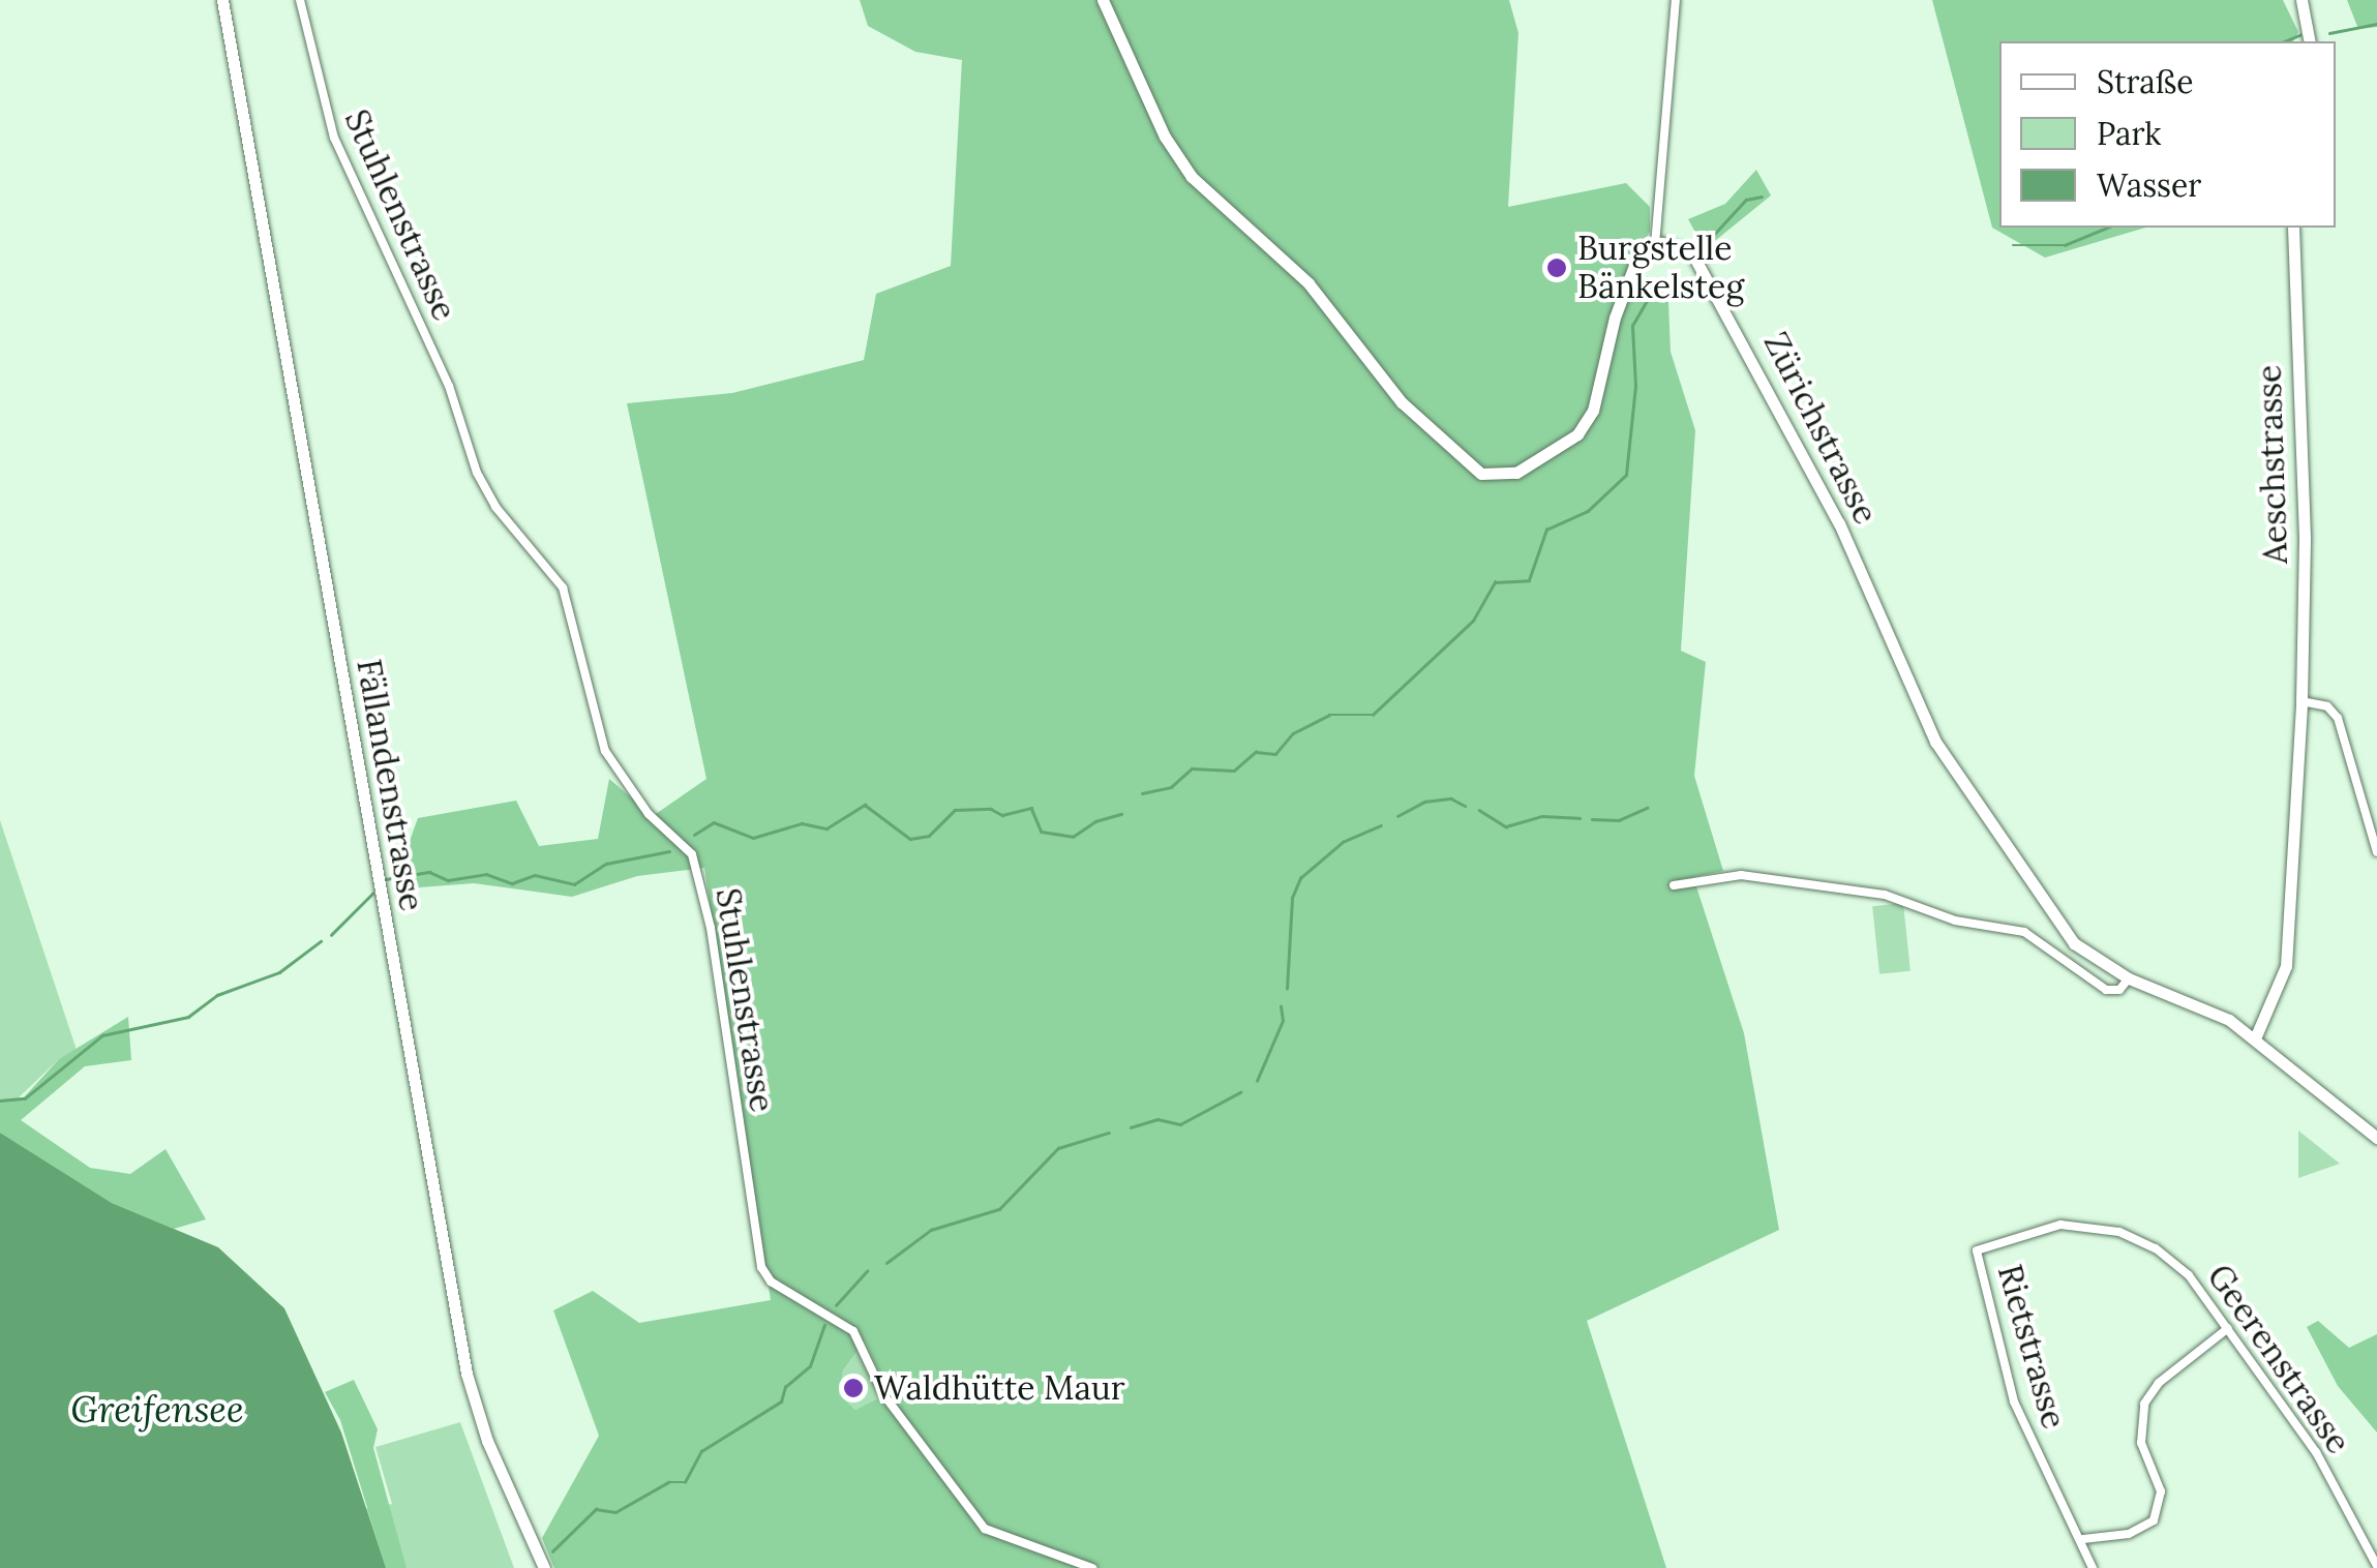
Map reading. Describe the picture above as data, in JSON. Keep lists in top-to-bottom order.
{
  "streets": {
    "street": [
      "Stuhlenstrasse",
      "Zürichstrasse",
      "Aeschstrasse",
      "Fällandenstrasse",
      "Rietstrasse",
      "Geerenstrasse"
    ]
  },
  "crossings": [
    ["Zürichstrasse", "Aeschstrasse"],
    ["Rietstrasse", "Geerenstrasse"]
  ],
  "water": ["Greifensee"],
  "places": ["Burgstelle Bänkelsteg", "Waldhütte Maur"],
  "legend": ["Straße", "Park", "Wasser"]
}
